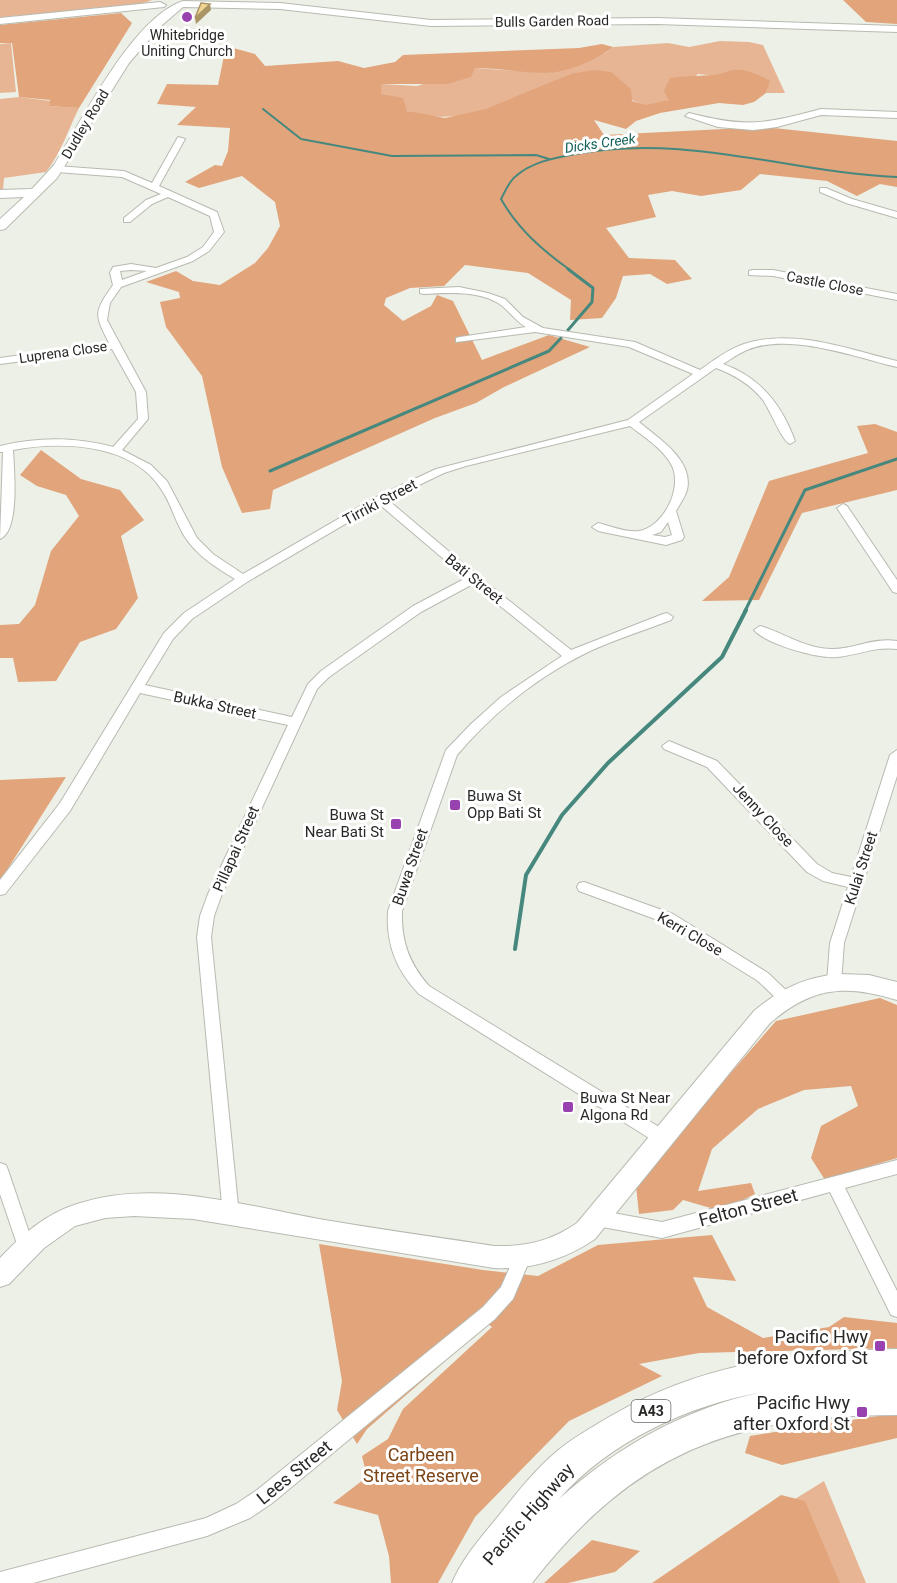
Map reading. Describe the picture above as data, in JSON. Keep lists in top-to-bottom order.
{
  "streets": {
    "highway": ["A43", "Pacific Highway"],
    "main road": ["Bulls Garden Road", "Dudley Road"],
    "street": [
      "Castle Close",
      "Luprena Close",
      "Tirriki Street",
      "Bati Street",
      "Bukka Street",
      "Jenny Close",
      "Pillapai Street",
      "Buwa Street",
      "Kulai Street",
      "Kerri Close",
      "Felton Street",
      "Lees Street"
    ]
  },
  "crossings": [
    ["Bulls Garden Road", "Dudley Road"],
    ["Tirriki Street", "Bati Street"],
    ["Tirriki Street", "Bukka Street"],
    ["Bati Street", "Pillapai Street"],
    ["Bati Street", "Buwa Street"],
    ["Bukka Street", "Pillapai Street"],
    ["Jenny Close", "Kulai Street"]
  ],
  "water": ["Dicks Creek"],
  "parks": ["Carbeen Street Reserve"],
  "places": {
    "other": ["Whitebridge Uniting Church"],
    "transit": [
      "Buwa St Opp Bati St",
      "Buwa St Near Bati St",
      "Buwa St Near Algona Rd",
      "Pacific Hwy before Oxford St",
      "Pacific Hwy after Oxford St"
    ]
  }
}
